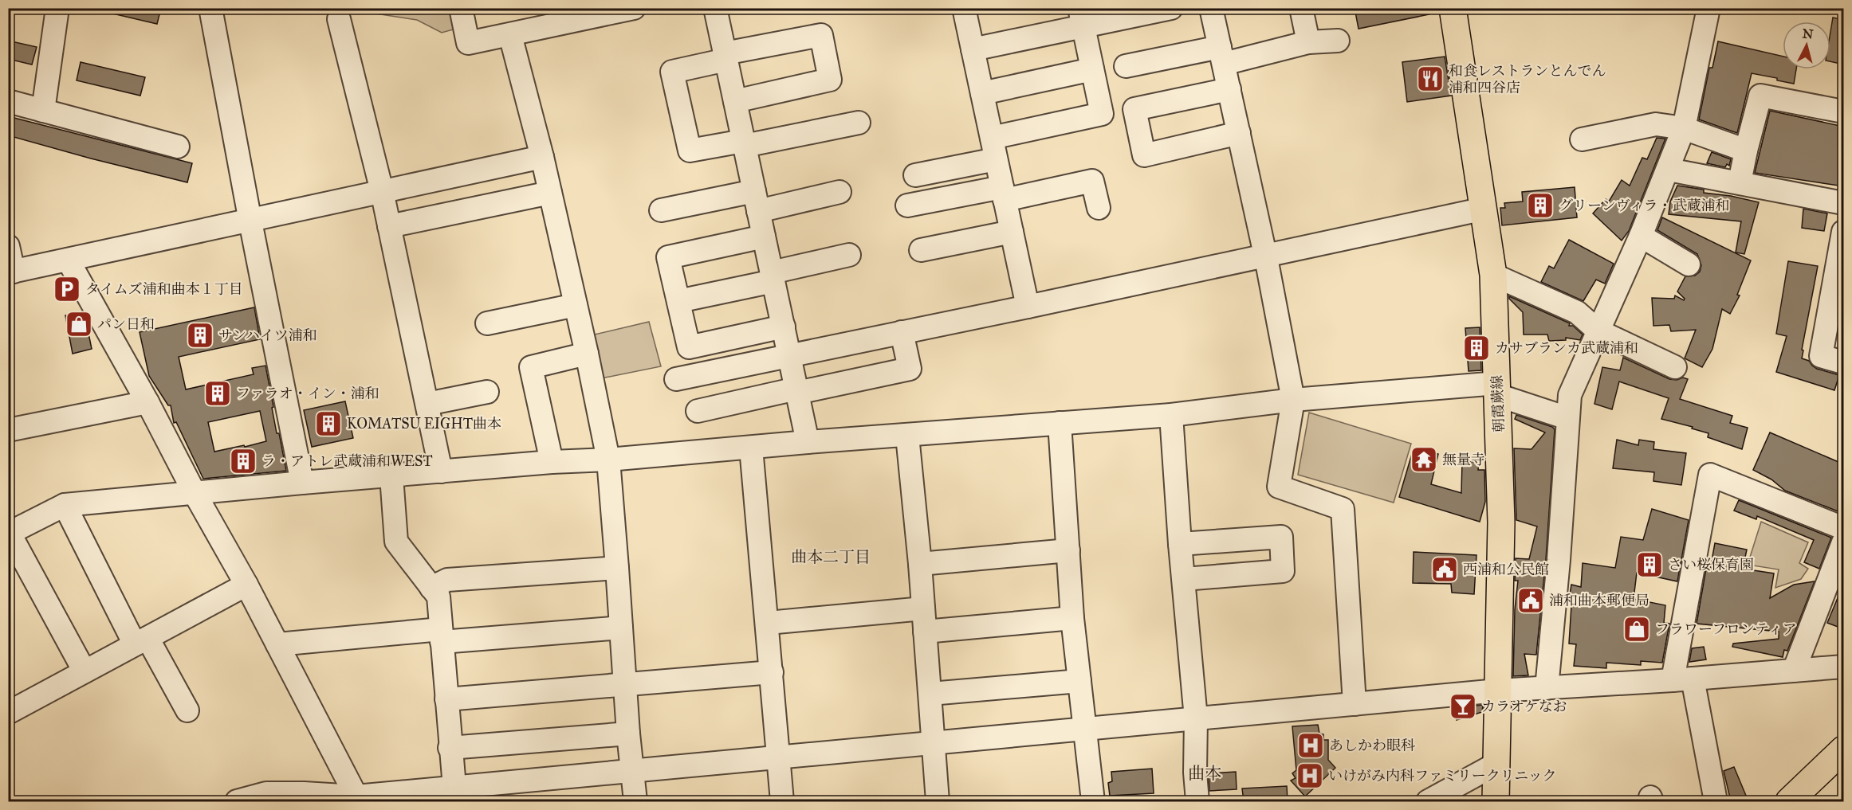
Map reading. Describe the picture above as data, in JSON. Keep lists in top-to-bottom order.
{
  "streets": {
    "main road": ["朝霞蕨線"]
  },
  "districts": ["曲本二丁目", "曲本"],
  "places": {
    "restaurant": ["和食レストランとんでん 浦和四谷店"],
    "building": [
      "グリーンヴィラ・武蔵浦和",
      "サンハイツ浦和",
      "カサブランカ武蔵浦和",
      "ファラオ・イン・浦和",
      "KOMATSU EIGHT曲本",
      "ラ・アトレ武蔵浦和WEST",
      "さい桜保育園"
    ],
    "parking": ["タイムズ浦和曲本１丁目"],
    "shop": ["パン日和", "フラワーフロンティア"],
    "temple": ["無量寺"],
    "public building": ["西浦和公民館", "浦和曲本郵便局"],
    "bar": ["カラオケなお"],
    "hospital": ["あしかわ眼科", "いけがみ内科ファミリークリニック"]
  },
  "north": "top"
}
